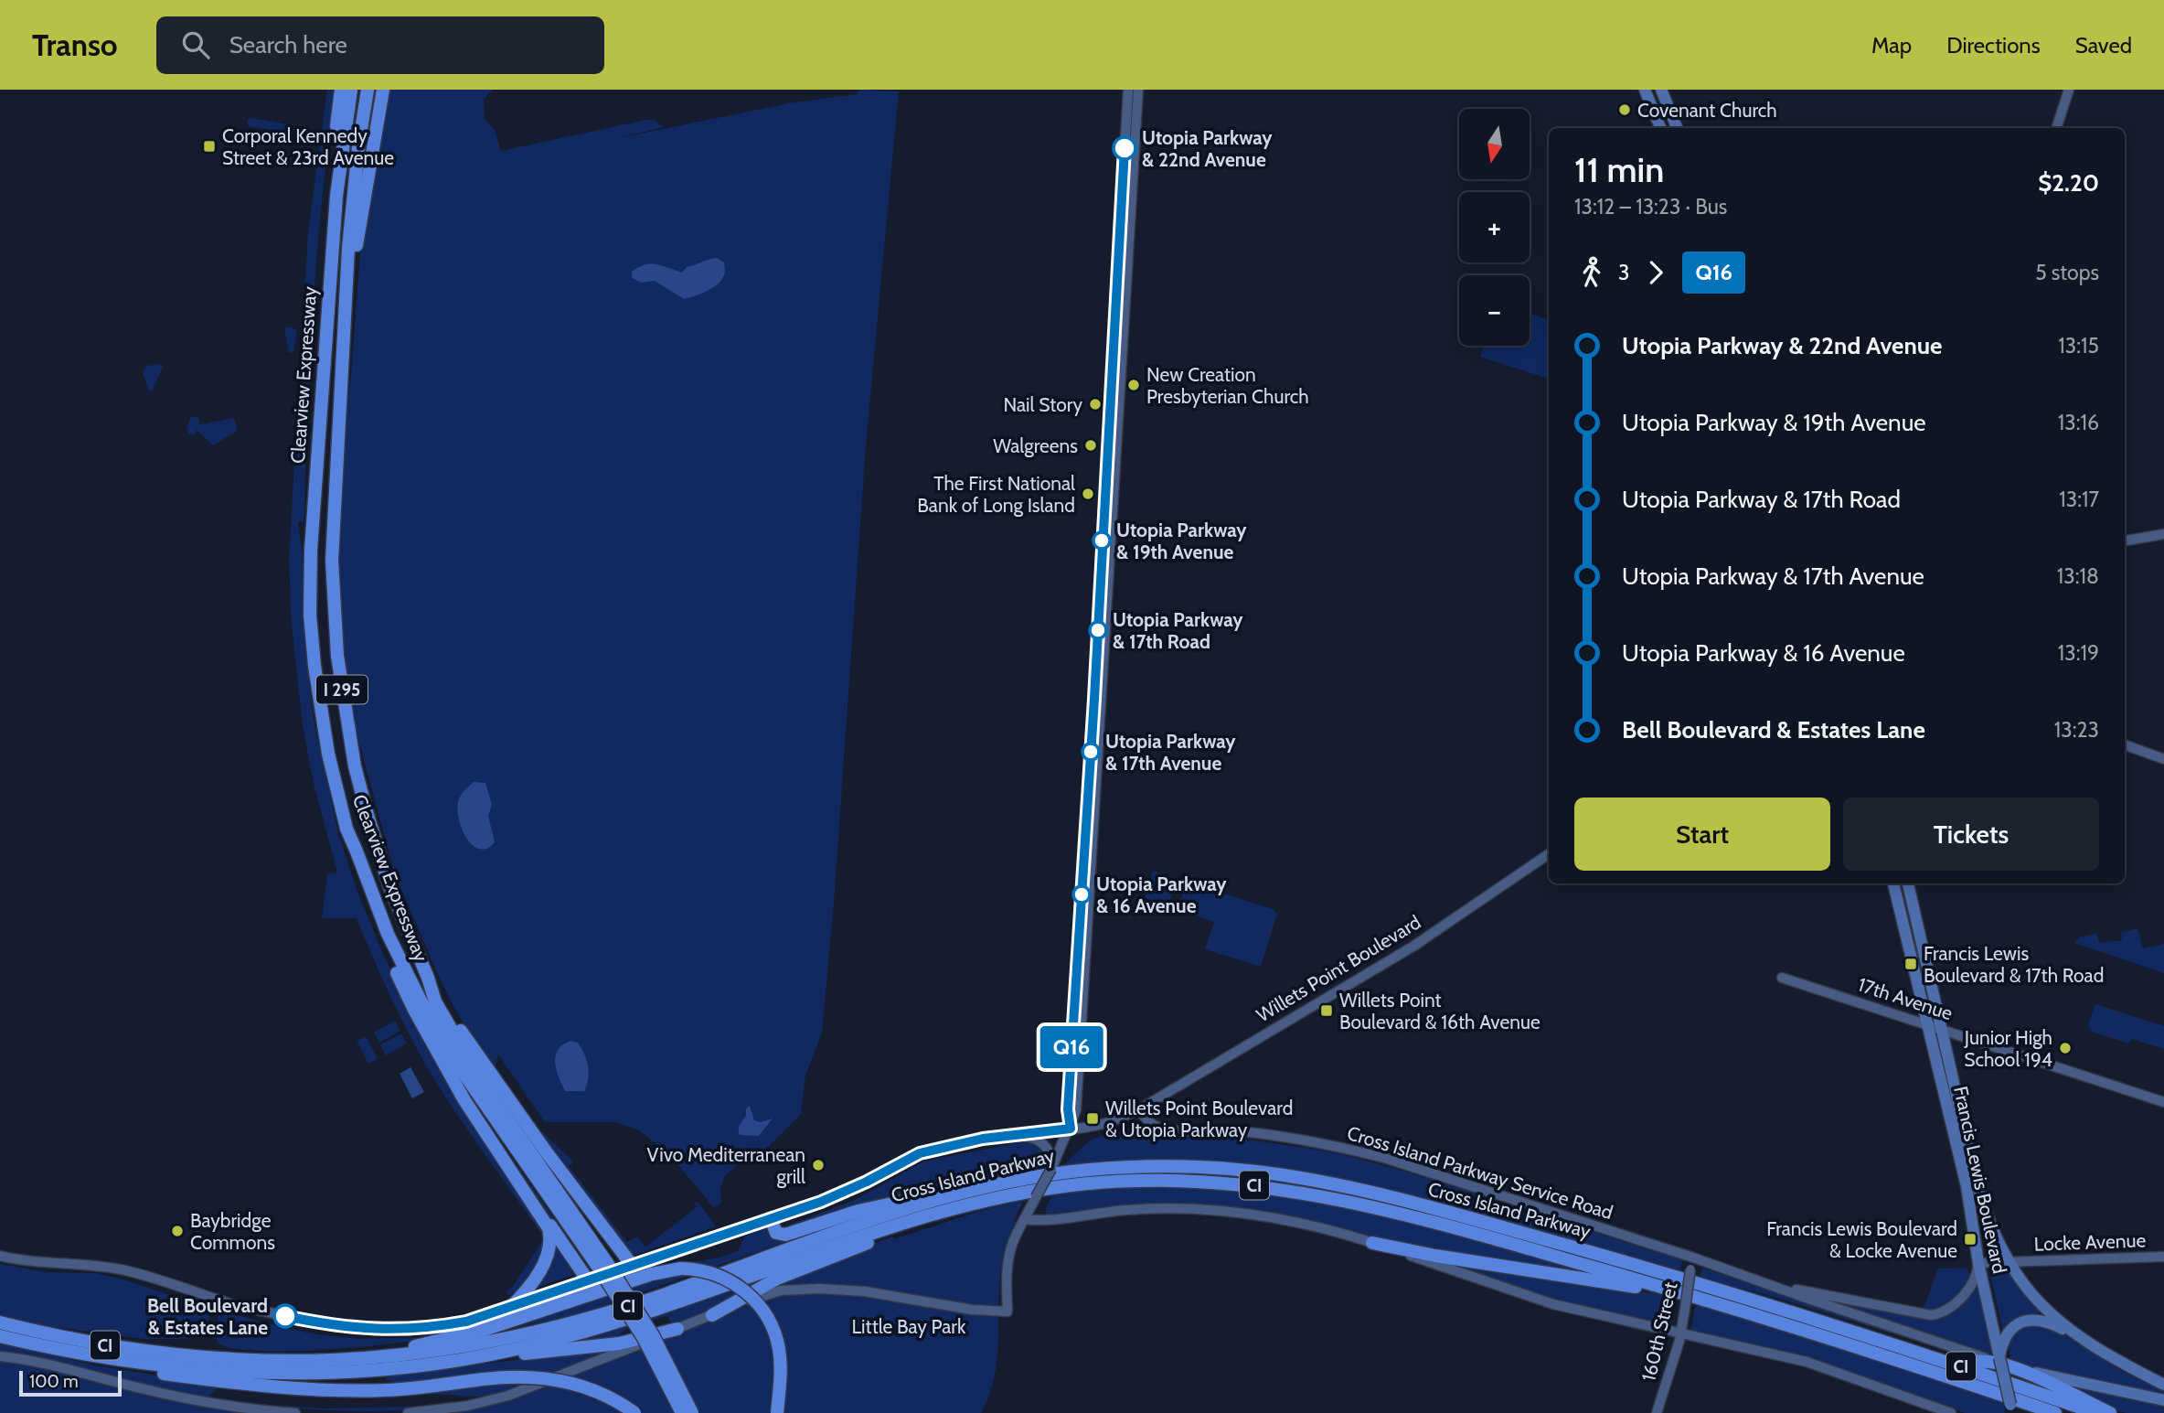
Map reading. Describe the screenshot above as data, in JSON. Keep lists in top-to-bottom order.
{
  "streets": {
    "highway": [
      "Clearview Expressway",
      "I 295",
      "Cross Island Parkway",
      "CI"
    ],
    "main road": ["Cross Island Parkway Service Road", "Francis Lewis Boulevard"],
    "street": [
      "Willets Point Boulevard",
      "17th Avenue",
      "Locke Avenue",
      "160th Street"
    ]
  },
  "crossings": [
    ["Willets Point Boulevard", "Cross Island Parkway Service Road"],
    ["17th Avenue", "Francis Lewis Boulevard"],
    ["Cross Island Parkway Service Road", "Francis Lewis Boulevard"],
    ["Cross Island Parkway Service Road", "Locke Avenue"],
    ["Cross Island Parkway Service Road", "160th Street"],
    ["Francis Lewis Boulevard", "Locke Avenue"]
  ],
  "parks": ["Little Bay Park"],
  "places": {
    "other": [
      "Covenant Church",
      "Utopia Parkway & 22nd Avenue",
      "New Creation Presbyterian Church",
      "Nail Story",
      "Walgreens",
      "The First National Bank of Long Island",
      "Utopia Parkway & 19th Avenue",
      "Utopia Parkway & 17th Road",
      "Utopia Parkway & 17th Avenue",
      "Utopia Parkway & 16 Avenue",
      "Junior High School 194",
      "Vivo Mediterranean grill",
      "Baybridge Commons",
      "Bell Boulevard & Estates Lane"
    ],
    "transit": [
      "Corporal Kennedy Street & 23rd Avenue",
      "Francis Lewis Boulevard & 17th Road",
      "Willets Point Boulevard & 16th Avenue",
      "Willets Point Boulevard & Utopia Parkway",
      "Francis Lewis Boulevard & Locke Avenue"
    ]
  },
  "lines": ["bus line Q16"],
  "scale_bar": "100 m",
  "north": "bottom",
  "page": {
    "header": "Transo",
    "search": "Search here",
    "nav": ["Map", "Directions", "Saved"],
    "on_map": "Q16",
    "map_buttons": ["+", "−"],
    "heading": ["11 min", "13:12 – 13:23 · Bus", "$2.20"],
    "legs": ["3", "Q16", "5 stops"],
    "list": [
      {
        "name": "Utopia Parkway & 22nd Avenue",
        "value": "13:15"
      },
      {
        "name": "Utopia Parkway & 19th Avenue",
        "value": "13:16"
      },
      {
        "name": "Utopia Parkway & 17th Road",
        "value": "13:17"
      },
      {
        "name": "Utopia Parkway & 17th Avenue",
        "value": "13:18"
      },
      {
        "name": "Utopia Parkway & 16 Avenue",
        "value": "13:19"
      },
      {
        "name": "Bell Boulevard & Estates Lane",
        "value": "13:23"
      }
    ],
    "buttons": ["Start", "Tickets"],
    "scale": "100 m"
  }
}
